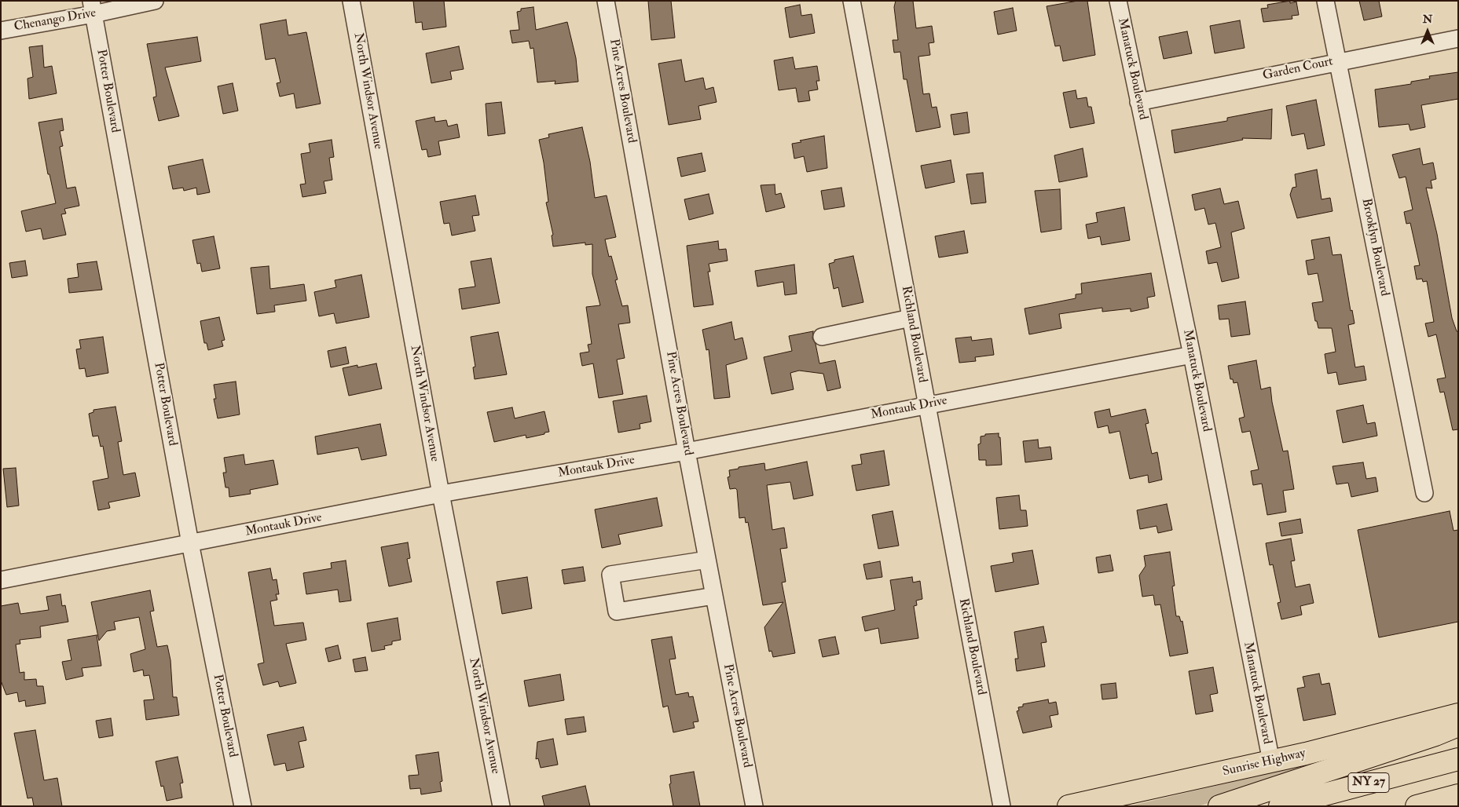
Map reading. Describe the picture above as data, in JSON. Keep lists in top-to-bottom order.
{
  "streets": {
    "main road": ["Sunrise Highway", "NY 27"],
    "street": [
      "Chenango Drive",
      "Manatuck Boulevard",
      "Garden Court",
      "Potter Boulevard",
      "North Windsor Avenue",
      "Pine Acres Boulevard",
      "Brooklyn Boulevard",
      "Richland Boulevard",
      "Montauk Drive"
    ]
  },
  "crossings": [
    ["Chenango Drive", "Potter Boulevard"],
    ["Manatuck Boulevard", "Garden Court"],
    ["Manatuck Boulevard", "Montauk Drive"],
    ["Manatuck Boulevard", "Sunrise Highway"],
    ["Garden Court", "Brooklyn Boulevard"],
    ["Potter Boulevard", "Montauk Drive"],
    ["North Windsor Avenue", "Montauk Drive"],
    ["Pine Acres Boulevard", "Montauk Drive"],
    ["Richland Boulevard", "Montauk Drive"]
  ],
  "north": "top"
}
